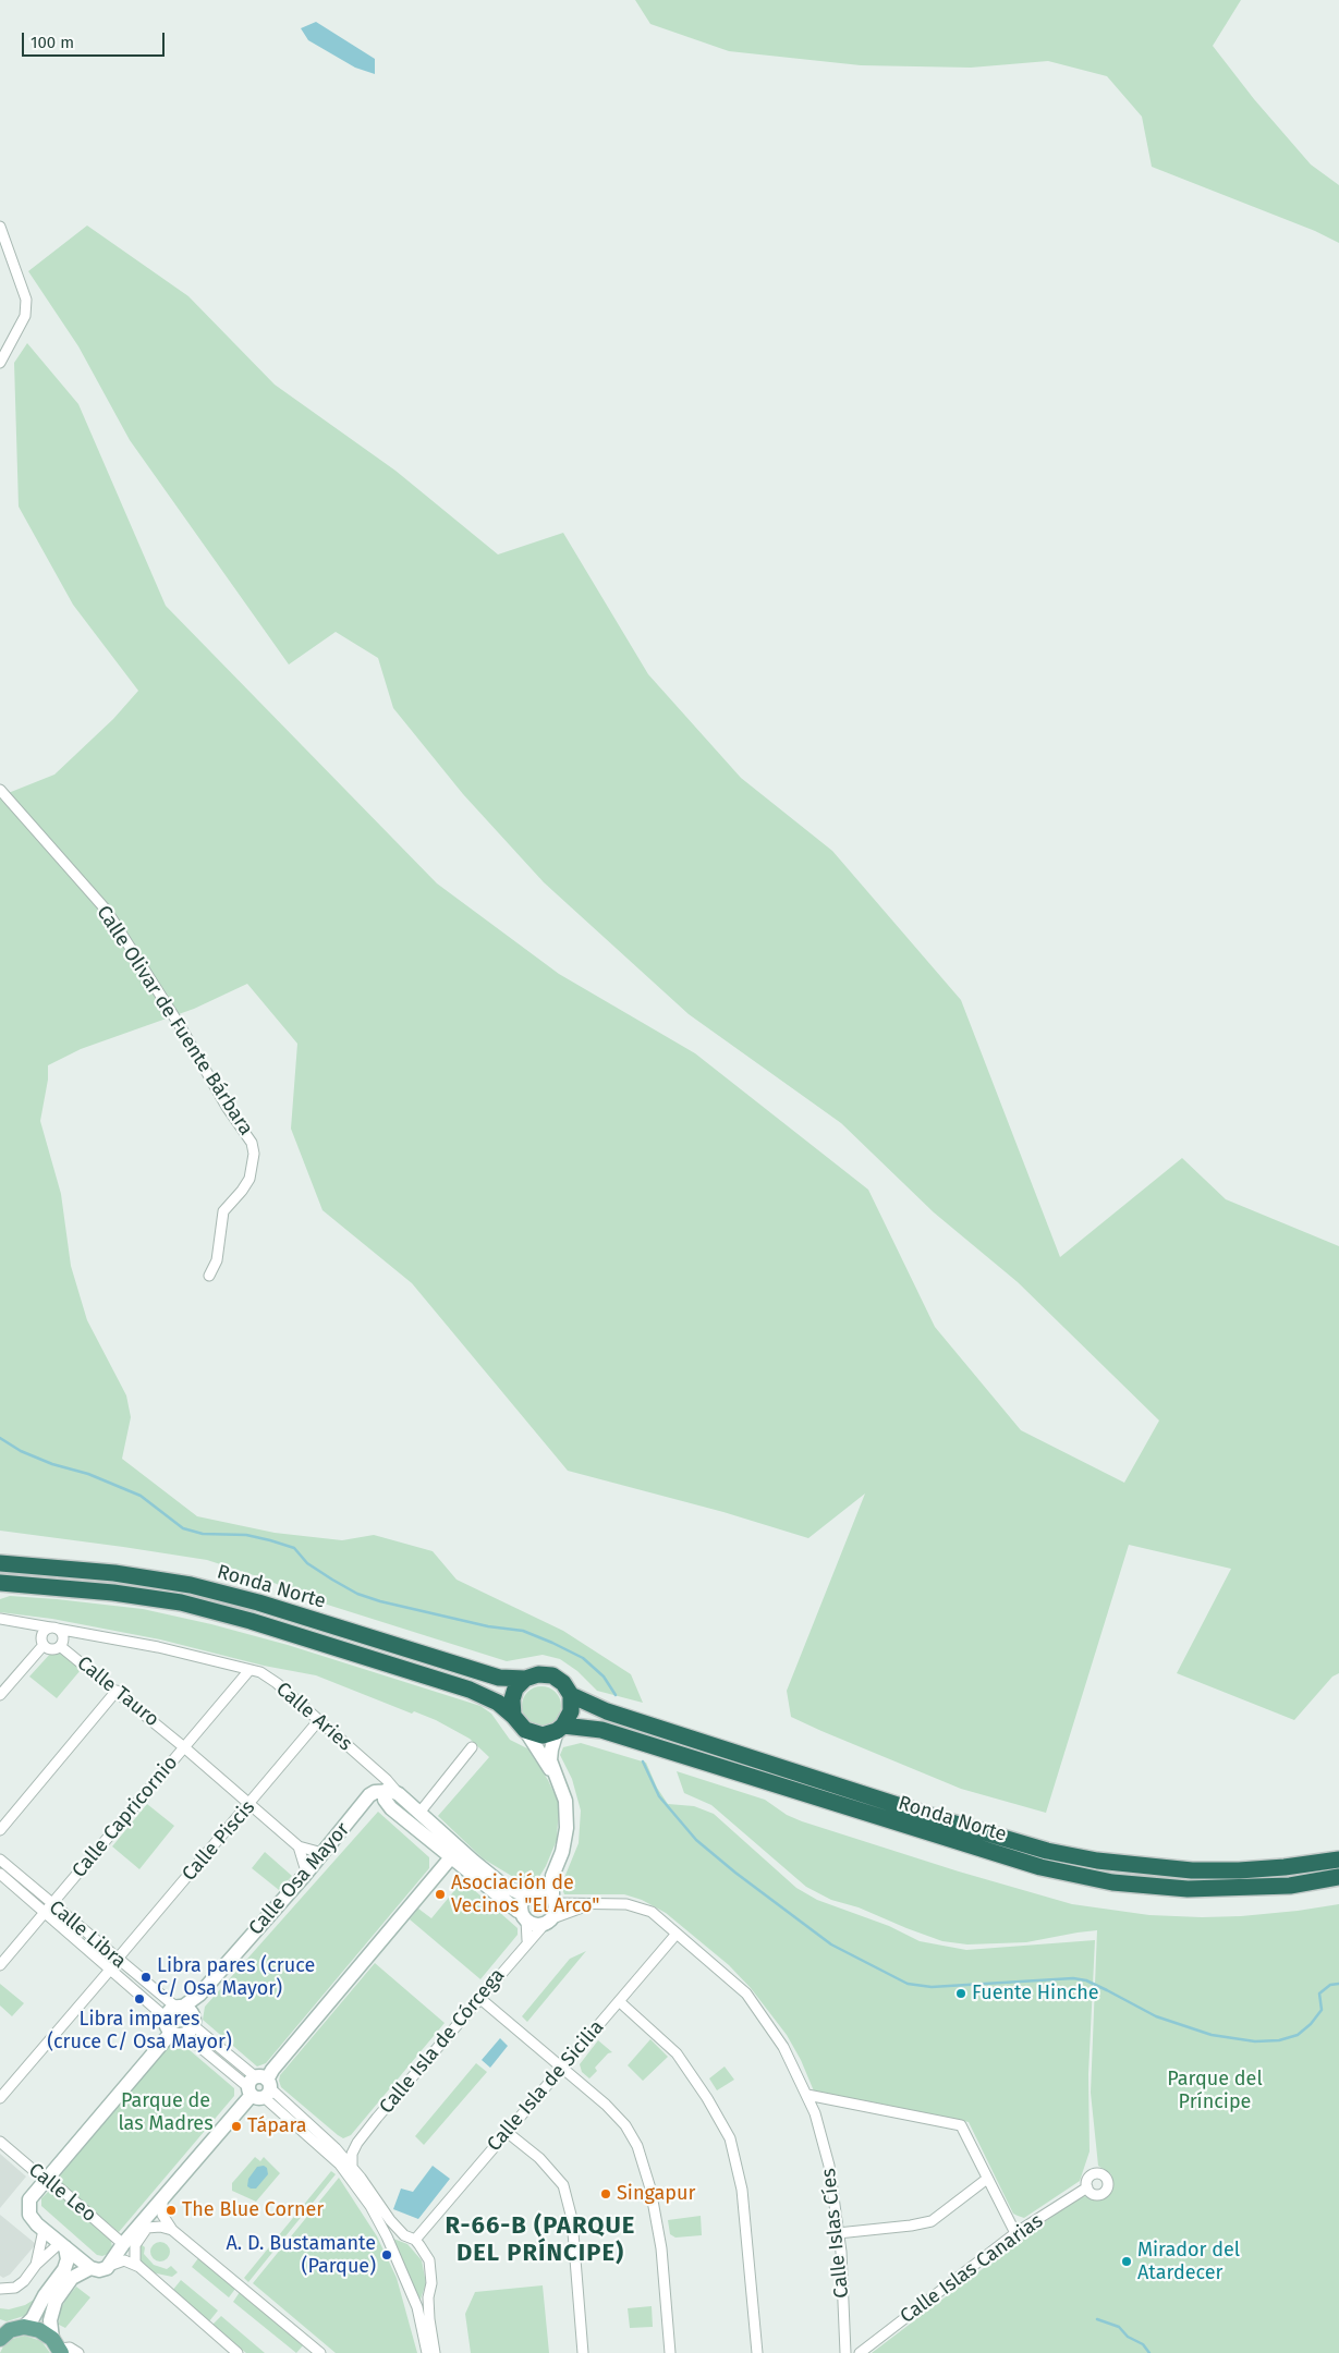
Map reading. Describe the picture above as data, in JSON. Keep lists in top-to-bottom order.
{
  "streets": {
    "highway": ["Ronda Norte"],
    "main road": ["Calle Aries", "Calle Osa Mayor"],
    "street": [
      "Calle Olivar de Fuente Bárbara",
      "Calle Tauro",
      "Calle Capricornio",
      "Calle Piscis",
      "Calle Libra",
      "Calle Isla de Córcega",
      "Calle Isla de Sicilia",
      "Calle Leo",
      "Calle Islas Cíes",
      "Calle Islas Canarias"
    ]
  },
  "crossings": [
    ["Calle Tauro", "Calle Aries"],
    ["Calle Tauro", "Calle Capricornio"],
    ["Calle Tauro", "Calle Piscis"],
    ["Calle Tauro", "Calle Osa Mayor"],
    ["Calle Aries", "Calle Capricornio"],
    ["Calle Aries", "Calle Piscis"],
    ["Calle Aries", "Calle Osa Mayor"],
    ["Calle Aries", "Calle Isla de Córcega"],
    ["Calle Aries", "Calle Islas Cíes"],
    ["Calle Capricornio", "Calle Libra"],
    ["Calle Piscis", "Calle Libra"],
    ["Calle Osa Mayor", "Calle Libra"],
    ["Calle Isla de Córcega", "Calle Islas Cíes"],
    ["Calle Isla de Sicilia", "Calle Islas Cíes"]
  ],
  "districts": ["R-66-B (PARQUE DEL PRÍNCIPE)"],
  "parks": ["Parque del Príncipe", "Parque de las Madres"],
  "places": [
    "Asociación de Vecinos \"El Arco\"",
    "Libra pares (cruce C/ Osa Mayor)",
    "Fuente Hinche",
    "Libra impares (cruce C/ Osa Mayor)",
    "Tápara",
    "Singapur",
    "The Blue Corner",
    "A. D. Bustamante (Parque)",
    "Mirador del Atardecer"
  ],
  "scale_bar": "100 m"
}
